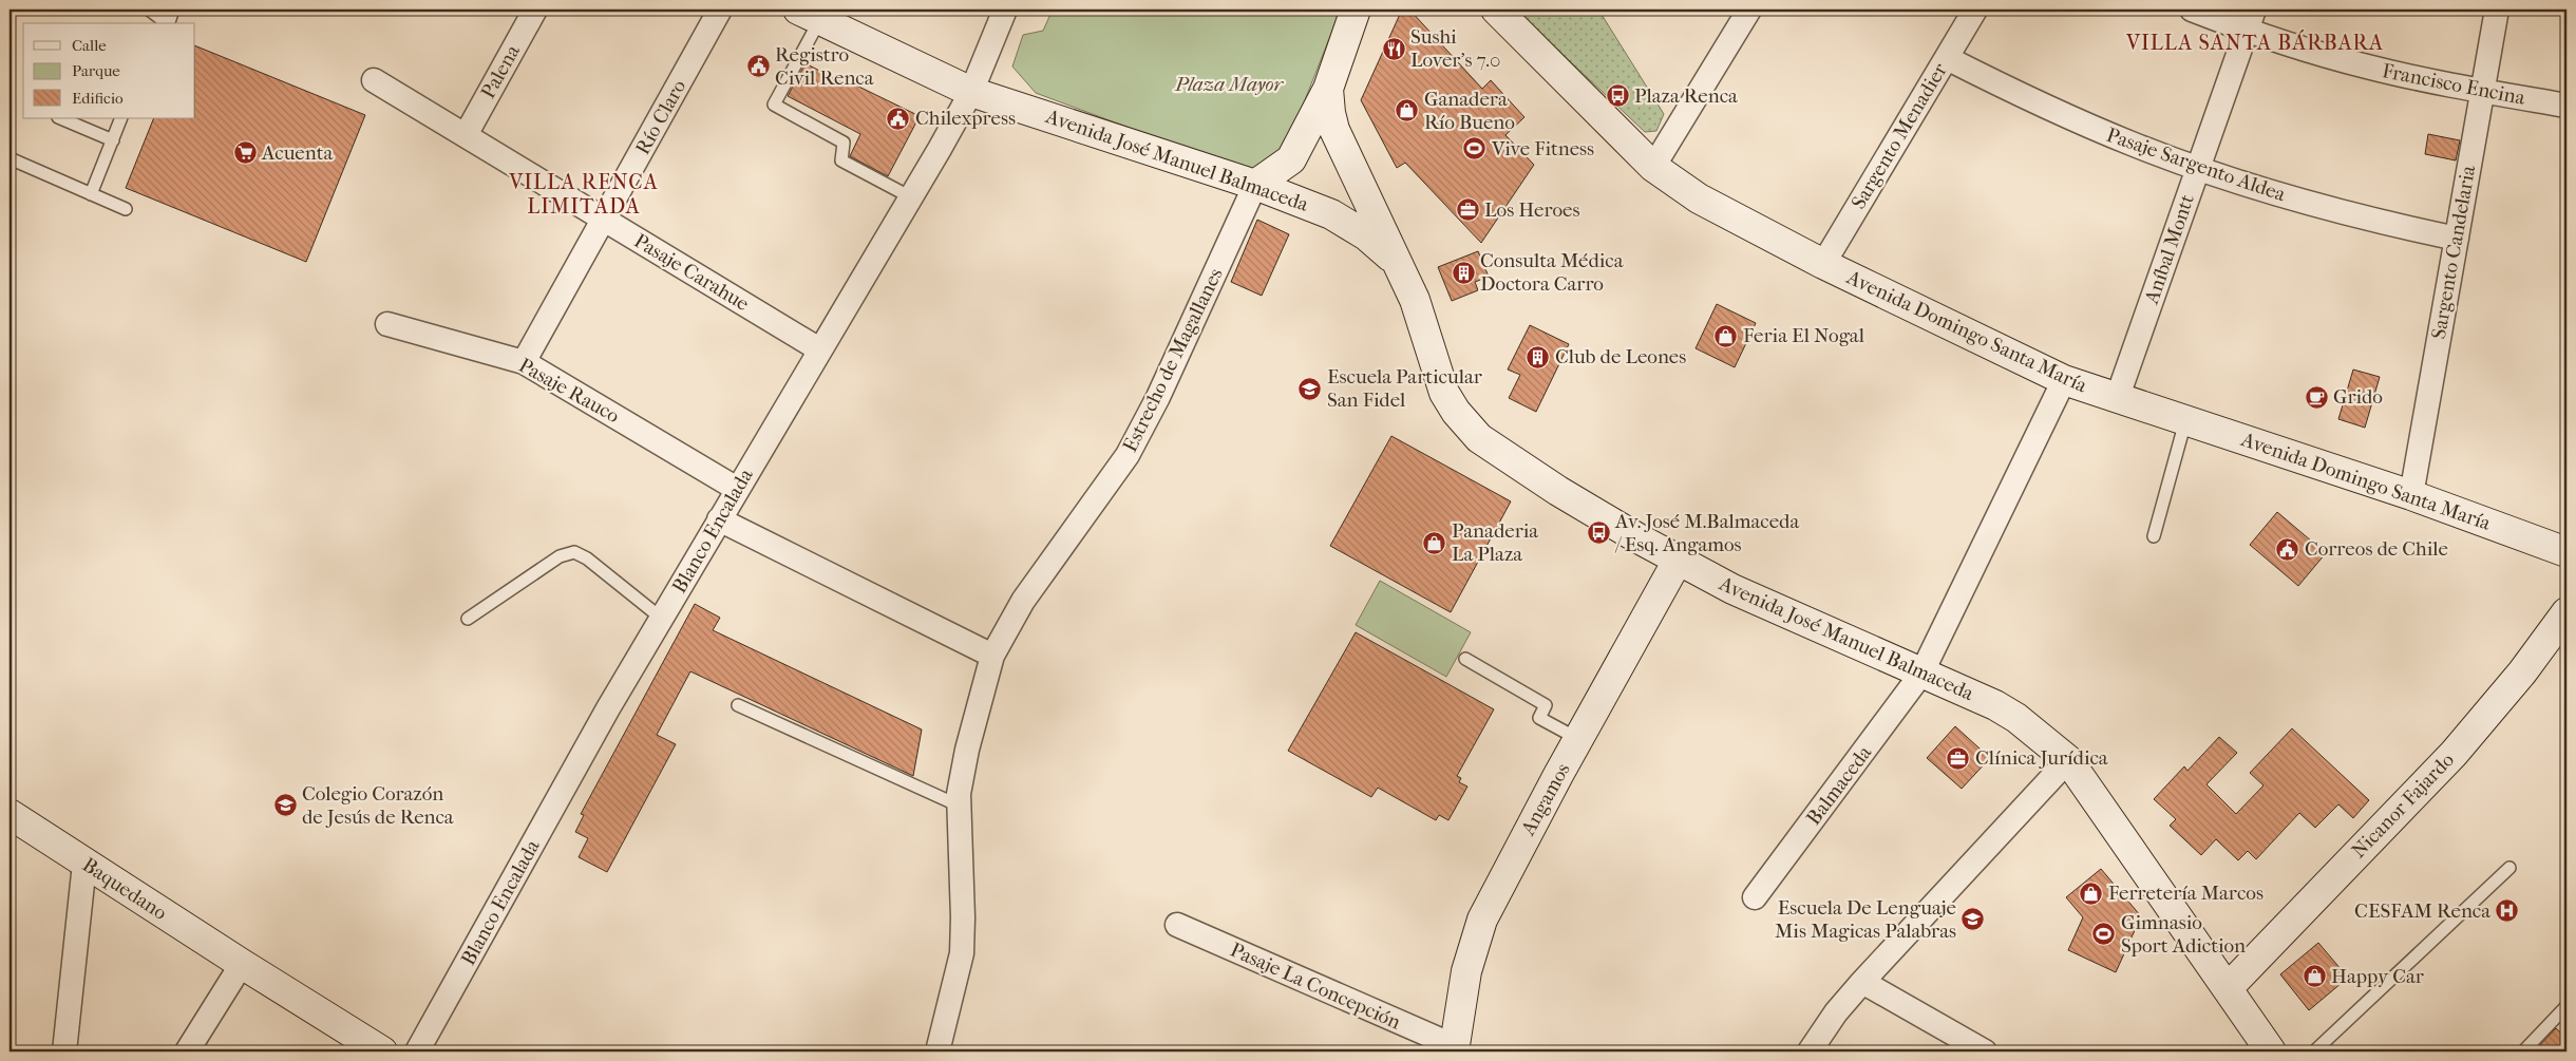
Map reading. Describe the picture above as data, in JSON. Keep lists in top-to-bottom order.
{
  "streets": {
    "main road": [
      "Avenida José Manuel Balmaceda",
      "Avenida Domingo Santa María",
      "Angamos",
      "Nicanor Fajardo",
      "Baquedano"
    ],
    "street": [
      "Palena",
      "Francisco Encina",
      "Río Claro",
      "Sargento Menadier",
      "Pasaje Sargento Aldea",
      "Aníbal Montt",
      "Sargento Candelaria",
      "Pasaje Carahue",
      "Estrecho de Magallanes",
      "Pasaje Rauco",
      "Blanco Encalada",
      "Balmaceda",
      "Pasaje La Concepción"
    ]
  },
  "crossings": [
    ["Palena", "Pasaje Carahue"],
    ["Francisco Encina", "Aníbal Montt"],
    ["Francisco Encina", "Sargento Candelaria"],
    ["Río Claro", "Pasaje Carahue"],
    ["Río Claro", "Pasaje Rauco"],
    ["Sargento Menadier", "Pasaje Sargento Aldea"],
    ["Sargento Menadier", "Avenida Domingo Santa María"],
    ["Avenida José Manuel Balmaceda", "Estrecho de Magallanes"],
    ["Avenida José Manuel Balmaceda", "Blanco Encalada"],
    ["Avenida José Manuel Balmaceda", "Balmaceda"],
    ["Avenida José Manuel Balmaceda", "Angamos"],
    ["Avenida José Manuel Balmaceda", "Nicanor Fajardo"],
    ["Pasaje Sargento Aldea", "Aníbal Montt"],
    ["Pasaje Sargento Aldea", "Sargento Candelaria"],
    ["Aníbal Montt", "Avenida Domingo Santa María"],
    ["Sargento Candelaria", "Avenida Domingo Santa María"],
    ["Pasaje Carahue", "Blanco Encalada"],
    ["Pasaje Rauco", "Blanco Encalada"],
    ["Angamos", "Pasaje La Concepción"]
  ],
  "districts": ["VILLA SANTA BÁRBARA", "VILLA RENCA LIMITADA"],
  "parks": ["Plaza Mayor"],
  "places": {
    "restaurant": ["Sushi Lover's 7.0"],
    "public building": ["Registro Civil Renca", "Chilexpress", "Correos de Chile"],
    "bus stop": ["Plaza Renca", "Av. José M.Balmaceda / Esq. Angamos"],
    "shop": [
      "Ganadera Río Bueno",
      "Feria El Nogal",
      "Panaderia La Plaza",
      "Ferretería Marcos",
      "Happy Car"
    ],
    "sports": ["Vive Fitness", "Gimnasio Sport Adiction"],
    "supermarket": ["Acuenta"],
    "office": ["Los Heroes", "Clínica Jurídica"],
    "building": ["Consulta Médica Doctora Carro", "Club de Leones"],
    "school or university": ["Escuela Particular San Fidel", "Colegio Corazón de Jesús de Renca", "Escuela De Lenguaje Mis Magicas Palabras"],
    "cafe": ["Grido"],
    "hospital": ["CESFAM Renca"]
  },
  "legend": ["Calle", "Parque", "Edificio"]
}
